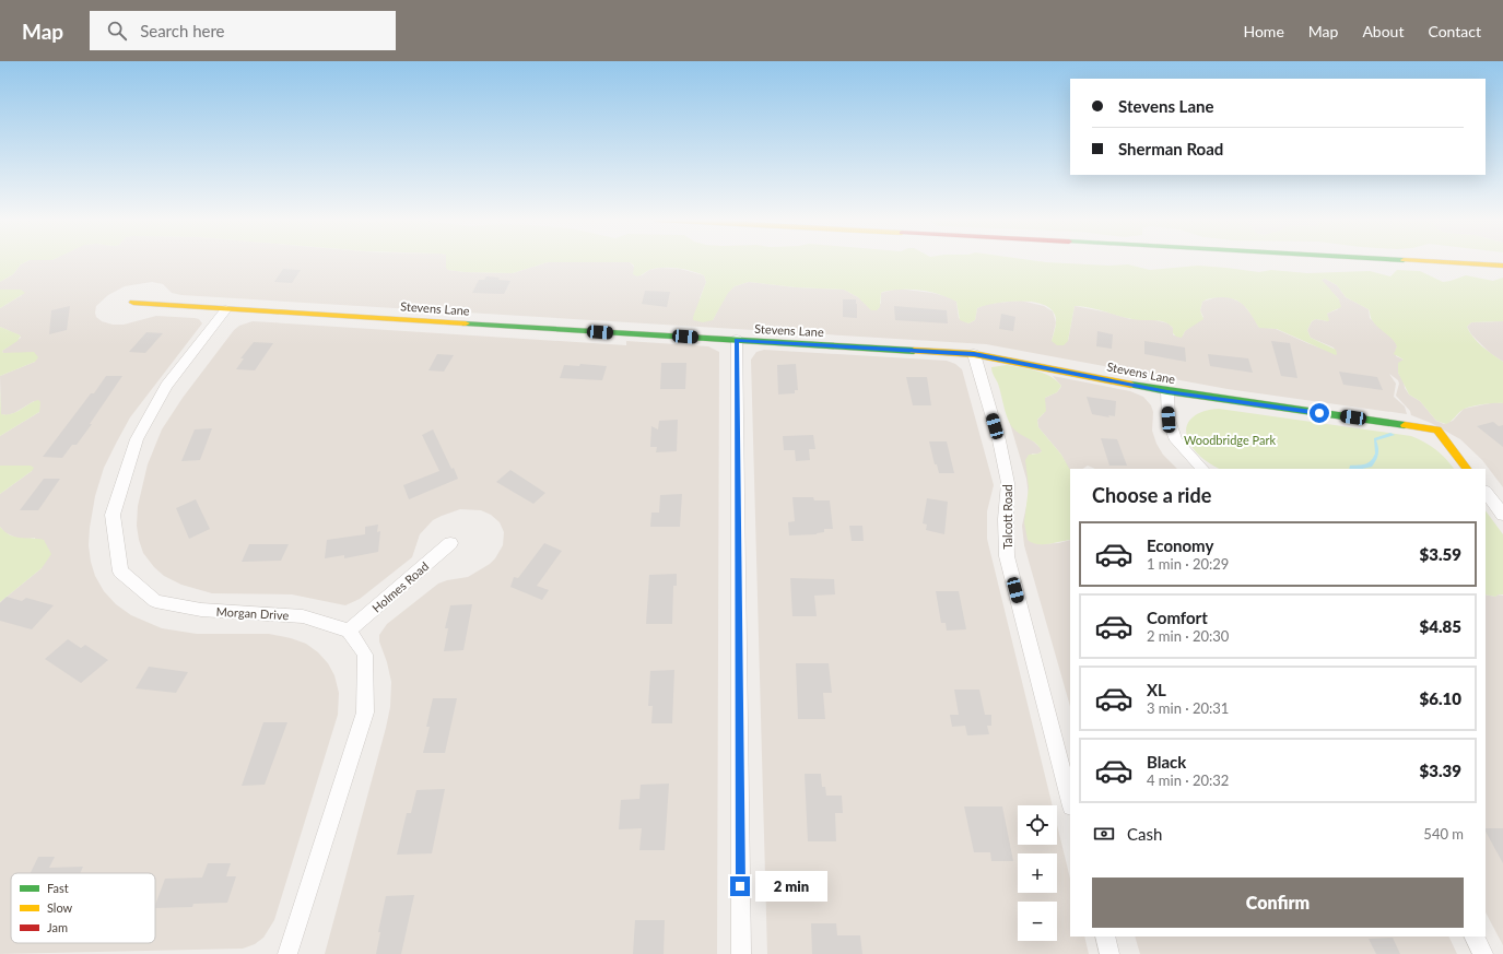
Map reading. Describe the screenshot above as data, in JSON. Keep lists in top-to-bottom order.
{
  "streets": {
    "street": [
      "Stevens Lane",
      "Talcott Road",
      "Holmes Road",
      "Morgan Drive"
    ]
  },
  "crossings": [
    ["Stevens Lane", "Talcott Road"],
    ["Stevens Lane", "Morgan Drive"],
    ["Holmes Road", "Morgan Drive"]
  ],
  "parks": ["Woodbridge Park"],
  "legend": ["Fast", "Slow", "Jam"],
  "page": {
    "header": "Map",
    "search": "Search here",
    "nav": [
      "Home",
      "Map",
      "About",
      "Contact"
    ],
    "banner": ["Stevens Lane", "Sherman Road"],
    "heading": "Choose a ride",
    "list": [
      {
        "name": "Economy",
        "note": "1 min · 20:29",
        "value": "$3.59"
      },
      {
        "name": "Comfort",
        "note": "2 min · 20:30",
        "value": "$4.85"
      },
      {
        "name": "XL",
        "note": "3 min · 20:31",
        "value": "$6.10"
      },
      {
        "name": "Black",
        "note": "4 min · 20:32",
        "value": "$3.39"
      }
    ],
    "map_buttons": ["+", "−"],
    "pay": ["Cash", "540 m"],
    "buttons": "Confirm",
    "bubble": "2 min"
  }
}
